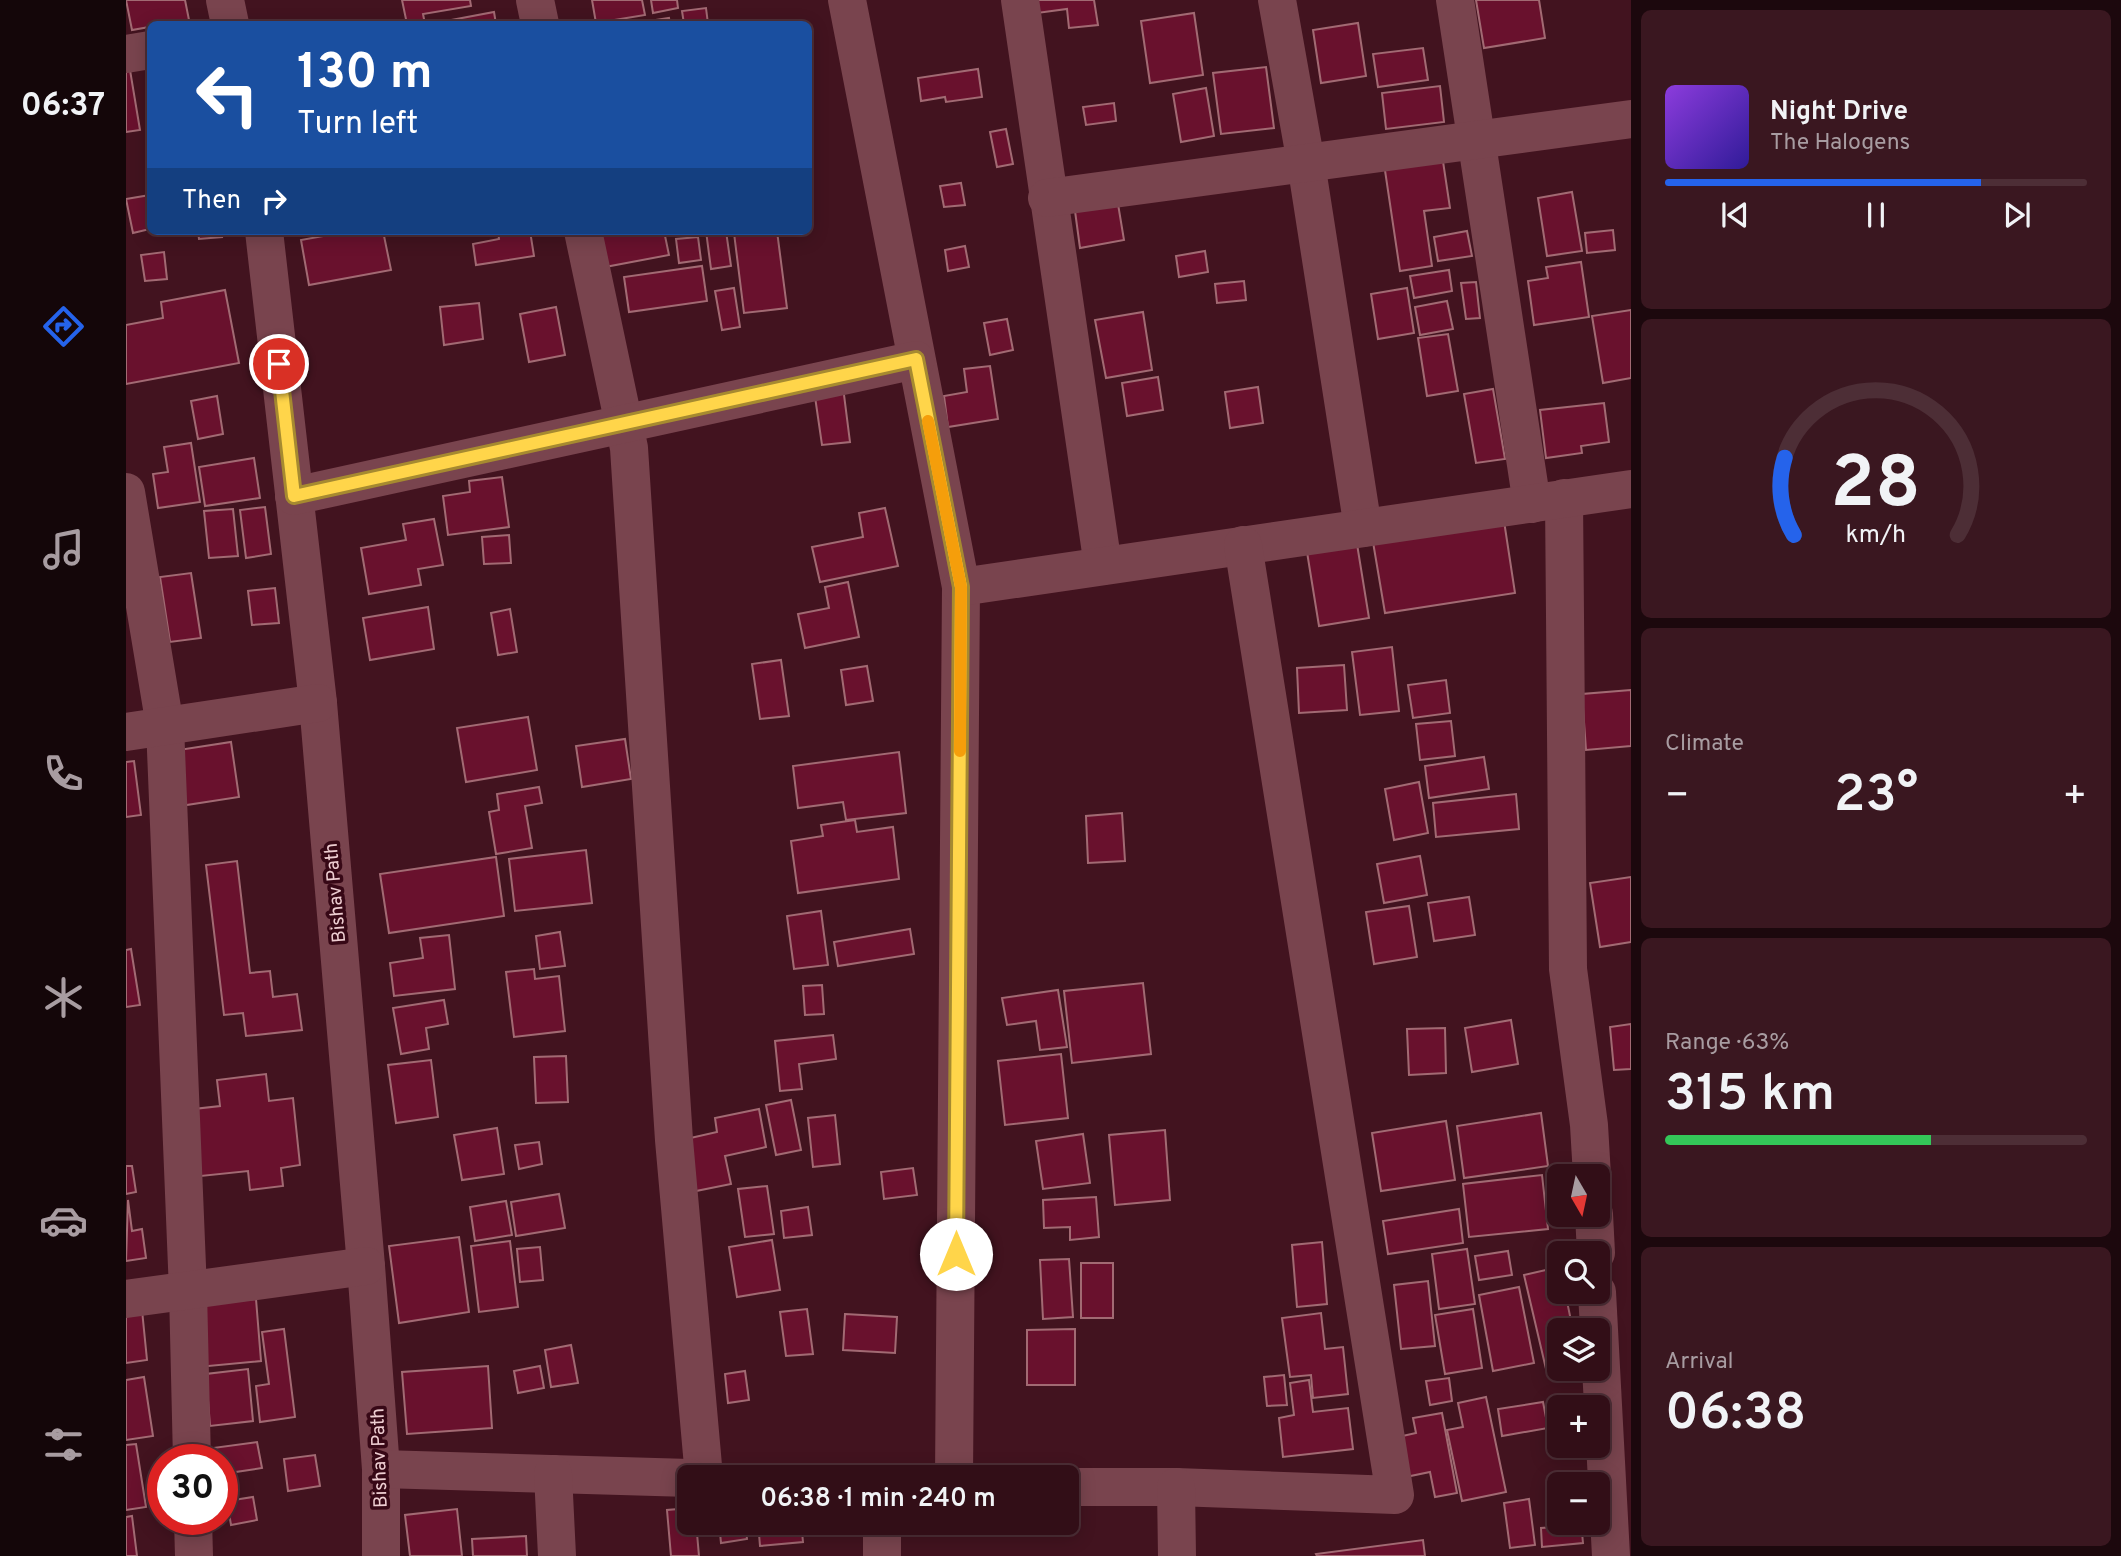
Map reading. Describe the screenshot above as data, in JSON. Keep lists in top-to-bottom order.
{
  "streets": {
    "street": ["Bishav Path"]
  },
  "north": "bottom",
  "page": {
    "tabs": "06:37",
    "turn": ["130 m", "Turn left"],
    "song": ["Night Drive", "The Halogens"],
    "then": "Then",
    "tile": [
      "Climate",
      ["Range · 63%", "315 km"],
      ["Arrival", "06:38"]
    ],
    "heat": ["−", "23°", "+"],
    "map_buttons": ["+", "−"],
    "limit": "30",
    "trip": "06:38 · 1 min · 240 m",
    "gauge": ["28", "km/h"]
  }
}
